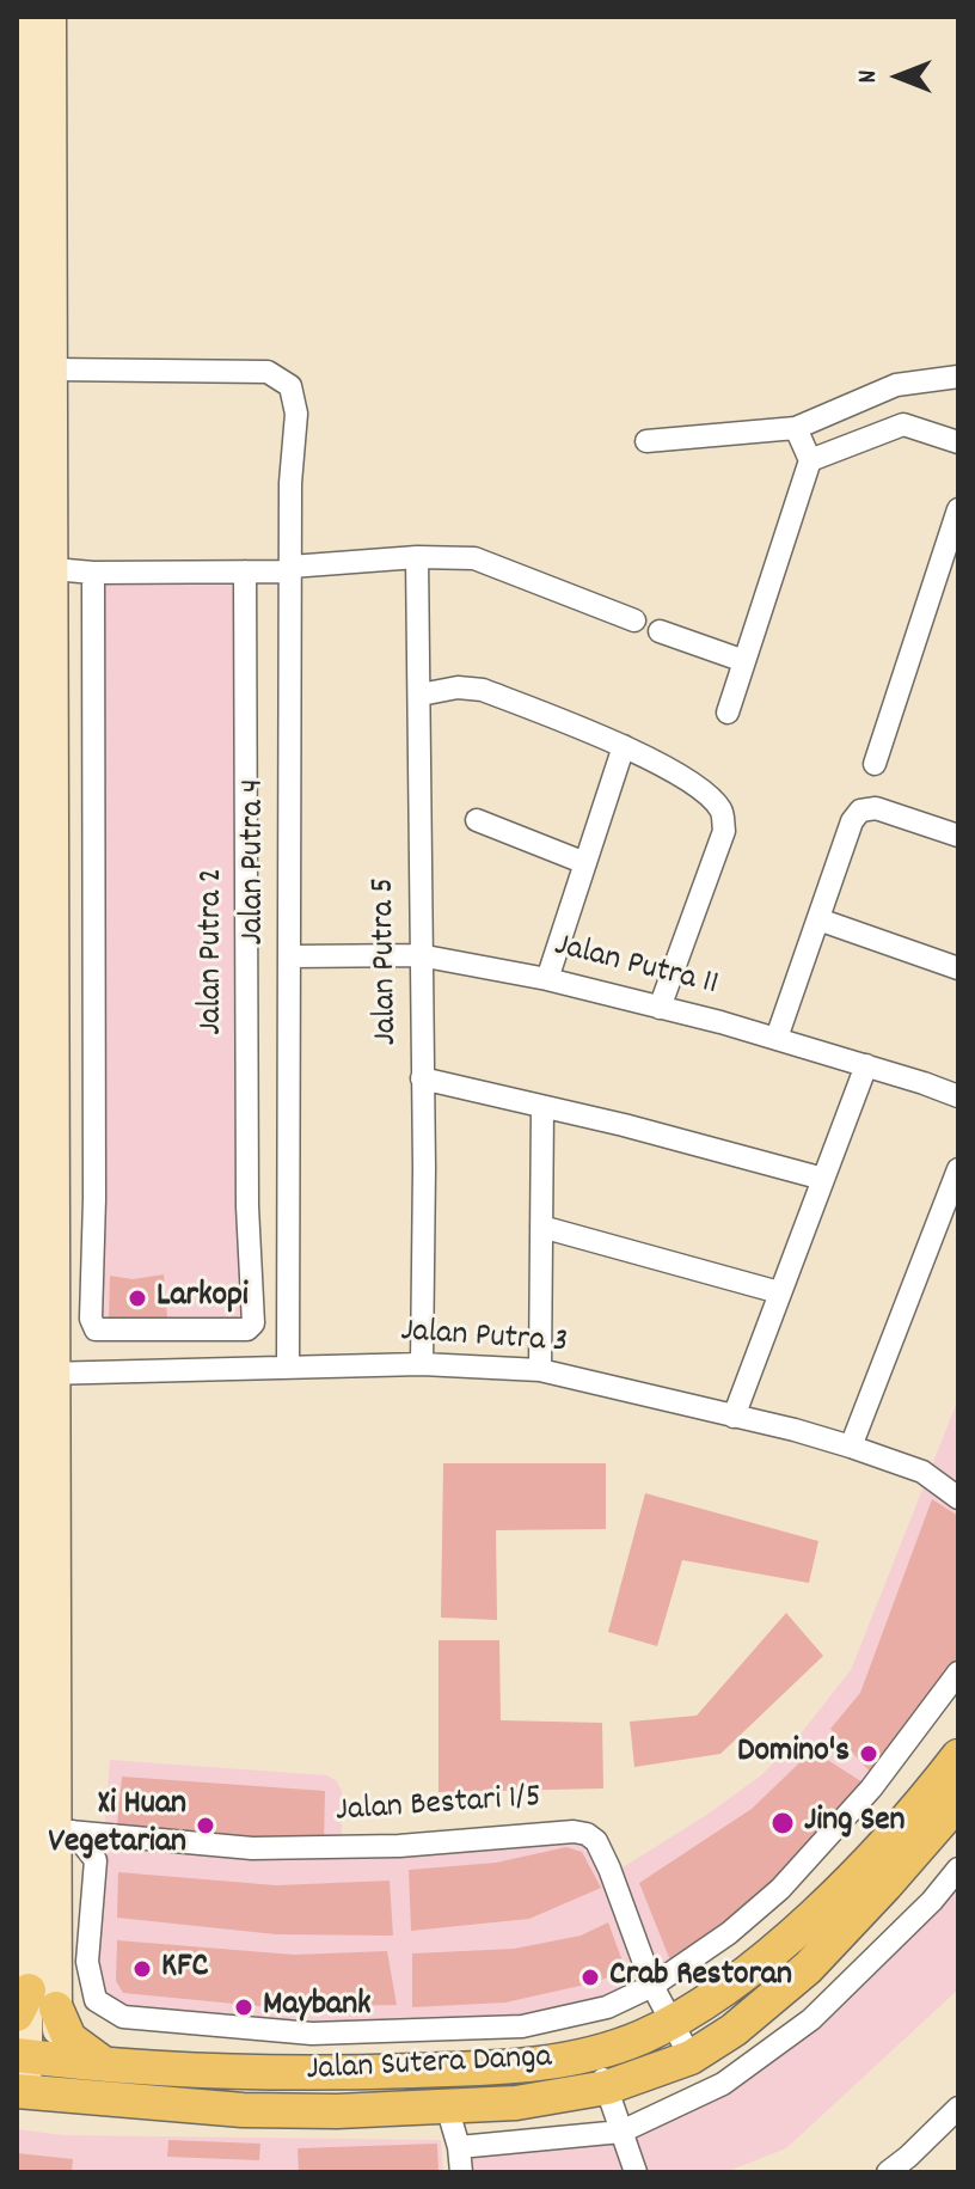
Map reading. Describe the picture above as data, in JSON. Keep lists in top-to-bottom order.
{
  "streets": {
    "main road": ["Jalan Sutera Danga"],
    "street": [
      "Jalan Putra 4",
      "Jalan Putra 2",
      "Jalan Putra 5",
      "Jalan Putra 11",
      "Jalan Putra 3",
      "Jalan Bestari 1/5"
    ]
  },
  "crossings": [
    ["Jalan Putra 4", "Jalan Putra 11"],
    ["Jalan Putra 4", "Jalan Putra 3"],
    ["Jalan Putra 5", "Jalan Putra 11"],
    ["Jalan Putra 5", "Jalan Putra 3"],
    ["Jalan Bestari 1/5", "Jalan Sutera Danga"]
  ],
  "places": [
    "Larkopi",
    "Domino's",
    "Jing Sen",
    "Xi Huan Vegetarian",
    "KFC",
    "Crab Restoran",
    "Maybank"
  ],
  "north": "left"
}
